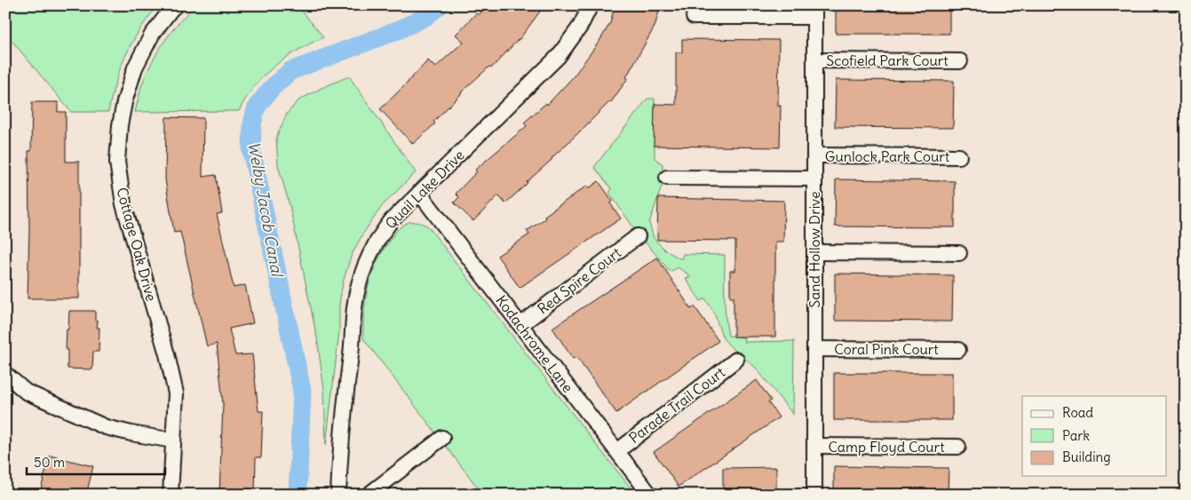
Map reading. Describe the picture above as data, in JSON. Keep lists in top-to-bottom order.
{
  "streets": {
    "street": [
      "Scofield Park Court",
      "Gunlock Park Court",
      "Quail Lake Drive",
      "Cottage Oak Drive",
      "Sand Hollow Drive",
      "Red Spire Court",
      "Kodachrome Lane",
      "Coral Pink Court",
      "Parade Trail Court",
      "Camp Floyd Court"
    ]
  },
  "crossings": [
    ["Scofield Park Court", "Sand Hollow Drive"],
    ["Gunlock Park Court", "Sand Hollow Drive"],
    ["Quail Lake Drive", "Kodachrome Lane"],
    ["Sand Hollow Drive", "Coral Pink Court"],
    ["Sand Hollow Drive", "Camp Floyd Court"],
    ["Red Spire Court", "Kodachrome Lane"],
    ["Kodachrome Lane", "Parade Trail Court"]
  ],
  "water": ["Welby Jacob Canal"],
  "legend": ["Road", "Park", "Building"],
  "scale_bar": "50 m"
}
